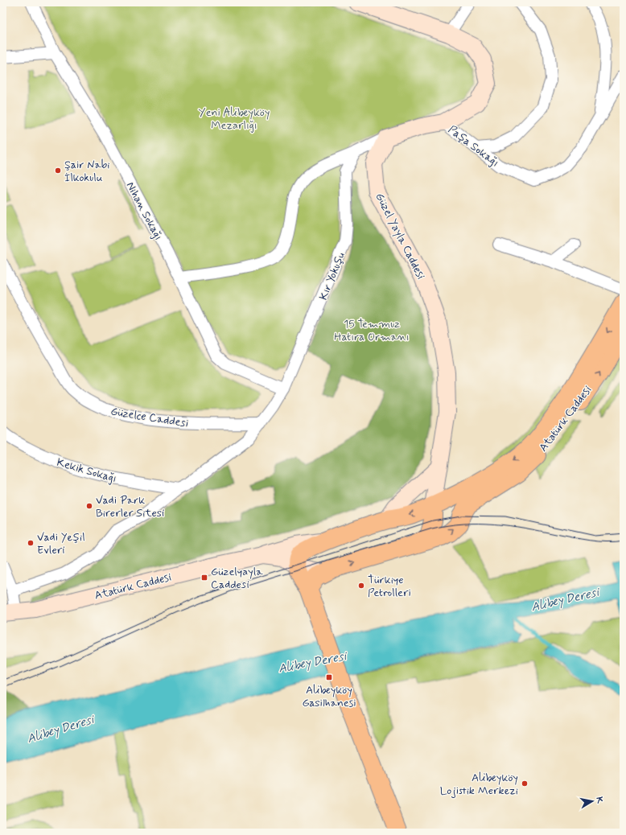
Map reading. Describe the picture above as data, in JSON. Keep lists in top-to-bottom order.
{
  "streets": {
    "main road": ["Güzel Yayla Caddesi", "Atatürk Caddesi"],
    "street": [
      "Paşa Sokağı",
      "Nihan Sokağı",
      "Kır Yokuşu",
      "Güzelce Caddesi",
      "Kekik Sokağı"
    ]
  },
  "crossings": [
    ["Nihan Sokağı", "Kır Yokuşu"],
    ["Güzel Yayla Caddesi", "Atatürk Caddesi"],
    ["Kır Yokuşu", "Güzelce Caddesi"],
    ["Kır Yokuşu", "Kekik Sokağı"]
  ],
  "water": ["Alibey Deresi"],
  "parks": ["Yeni Alibeyköy Mezarlığı", "15 Temmuz Hatıra Ormanı"],
  "places": {
    "other": [
      "Şair Nabi İlkokulu",
      "Vadi Park Birerler Sitesi",
      "Vadi Yeşil Evleri",
      "Türkiye Petrolleri",
      "Alibeyköy Lojistik Merkezi"
    ],
    "transit": ["Güzelyayla Caddesi", "Alibeyköy Gasilhanesi"]
  },
  "north": "right"
}
